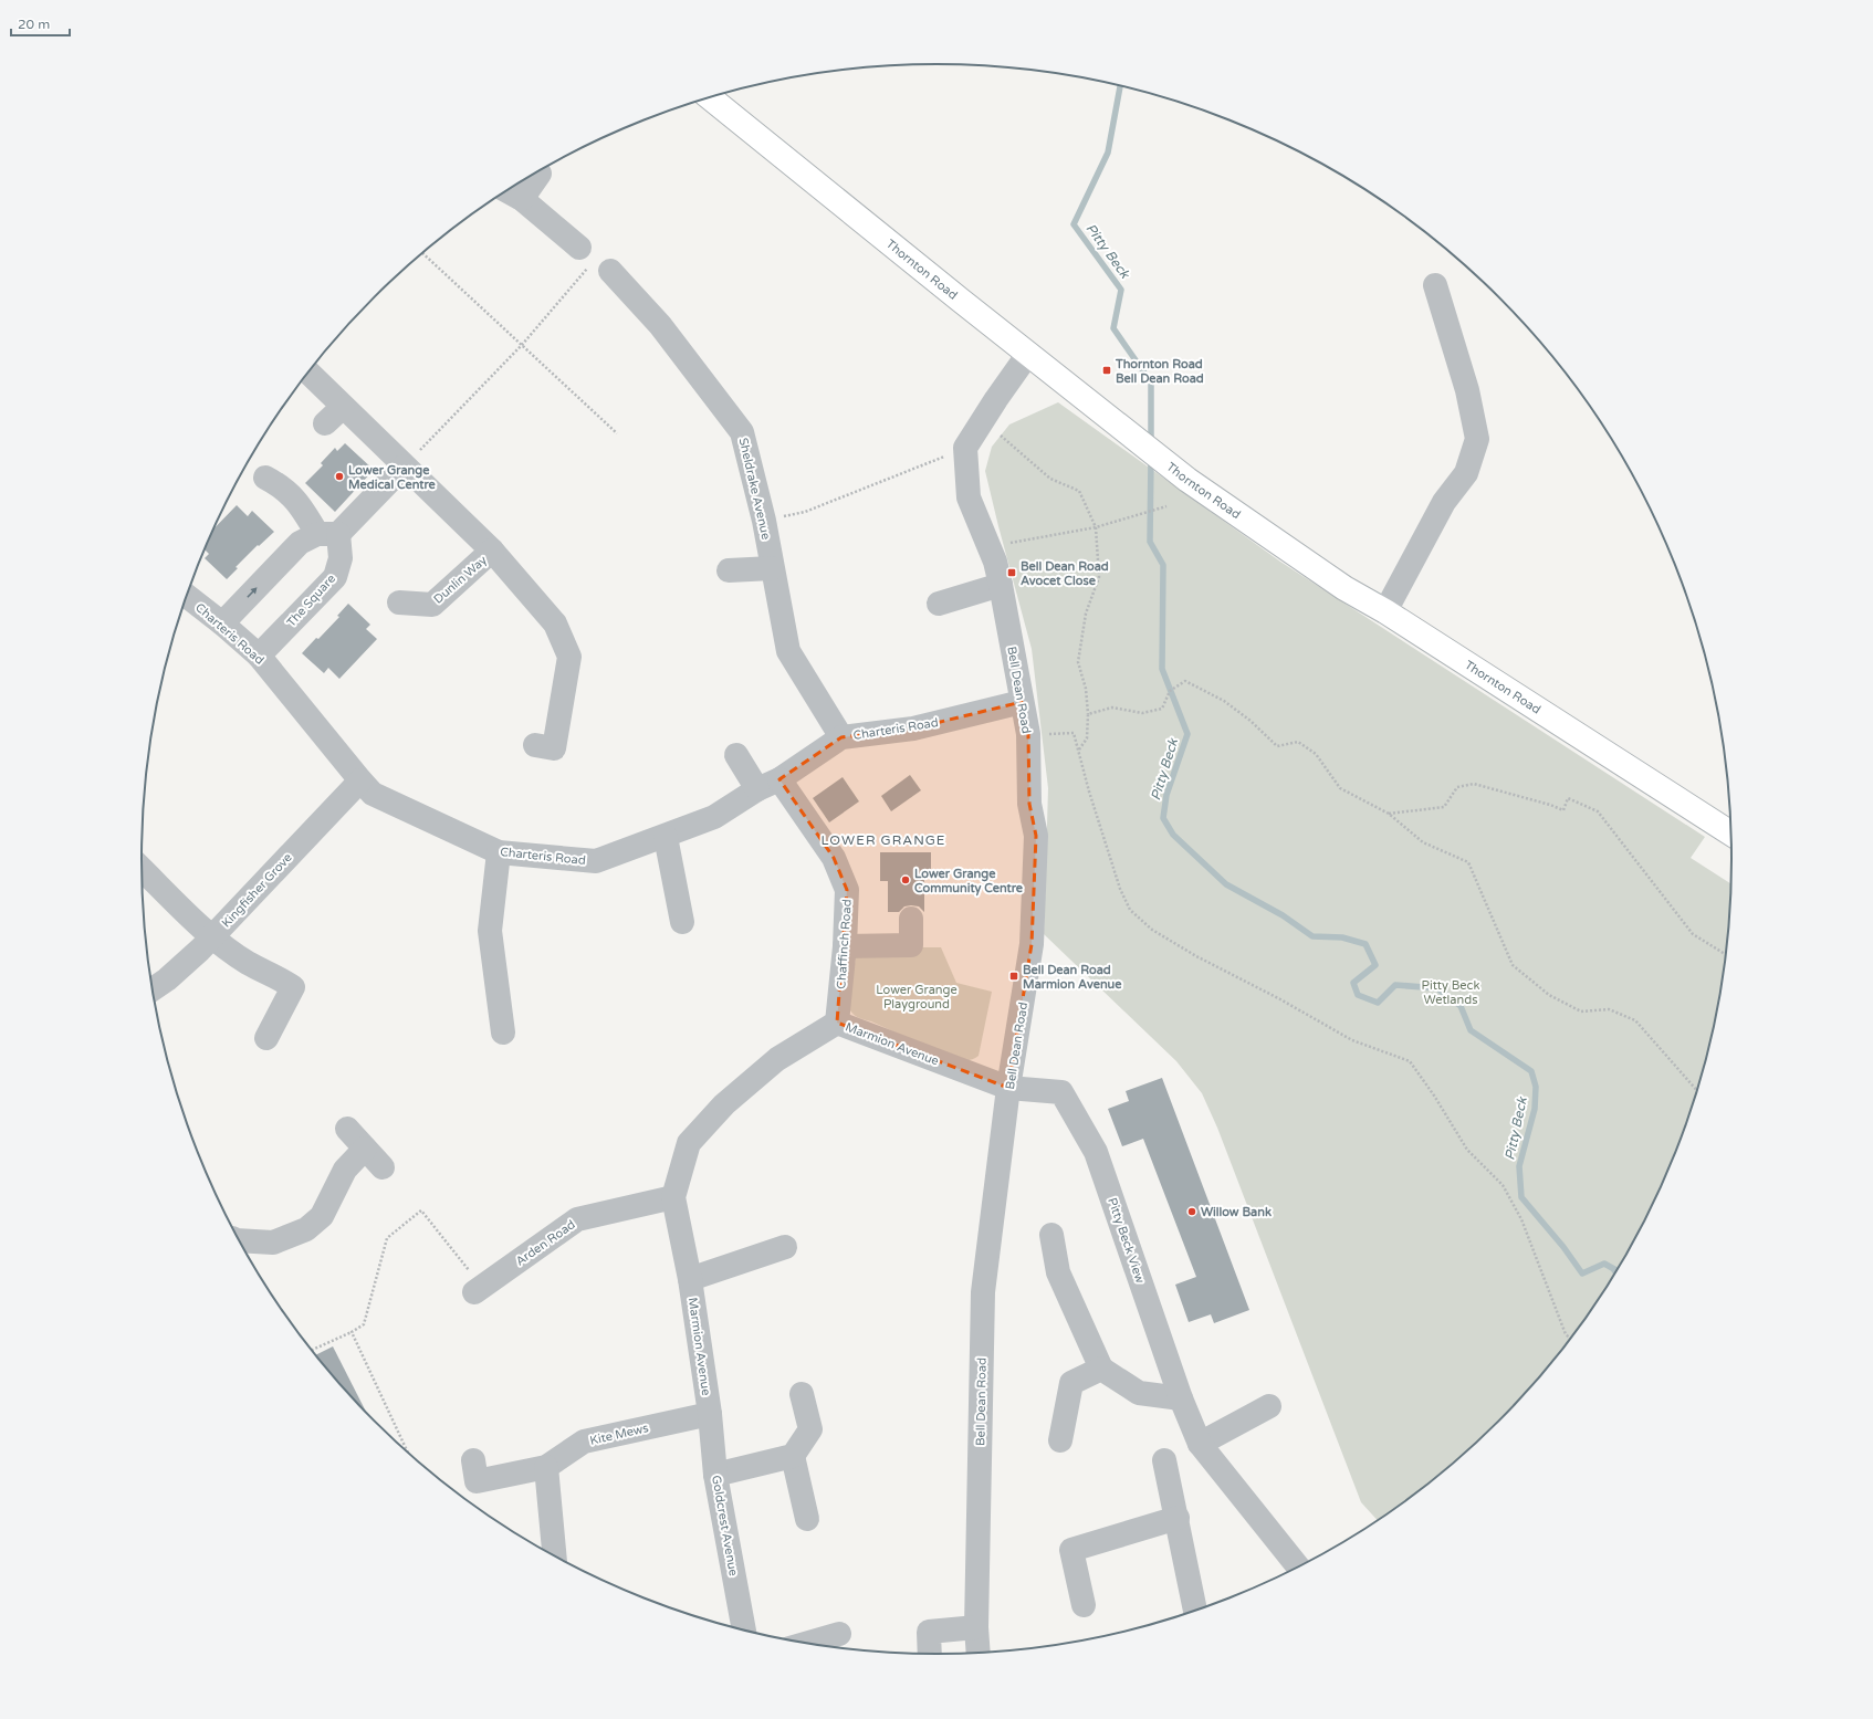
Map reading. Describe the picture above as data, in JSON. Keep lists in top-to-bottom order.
{
  "streets": {
    "main road": ["Thornton Road"],
    "street": [
      "Sheldrake Avenue",
      "Dunlin Way",
      "The Square",
      "Charteris Road",
      "Bell Dean Road",
      "Kingfisher Grove",
      "Chaffinch Road",
      "Marmion Avenue",
      "Pitty Beck View",
      "Arden Road",
      "Kite Mews",
      "Goldcrest Avenue"
    ]
  },
  "crossings": [
    ["Sheldrake Avenue", "Charteris Road"],
    ["The Square", "Charteris Road"],
    ["Charteris Road", "Bell Dean Road"],
    ["Charteris Road", "Kingfisher Grove"],
    ["Charteris Road", "Chaffinch Road"],
    ["Bell Dean Road", "Marmion Avenue"],
    ["Bell Dean Road", "Pitty Beck View"],
    ["Chaffinch Road", "Marmion Avenue"],
    ["Marmion Avenue", "Pitty Beck View"],
    ["Marmion Avenue", "Arden Road"],
    ["Marmion Avenue", "Kite Mews"],
    ["Marmion Avenue", "Goldcrest Avenue"],
    ["Kite Mews", "Goldcrest Avenue"]
  ],
  "districts": ["LOWER GRANGE"],
  "water": ["Pitty Beck"],
  "parks": ["Pitty Beck Wetlands", "Lower Grange Playground"],
  "places": {
    "transit": ["Thornton Road Bell Dean Road", "Bell Dean Road Avocet Close", "Bell Dean Road Marmion Avenue"],
    "other": ["Lower Grange Medical Centre", "Lower Grange Community Centre", "Willow Bank"]
  },
  "scale_bar": "20 m"
}
